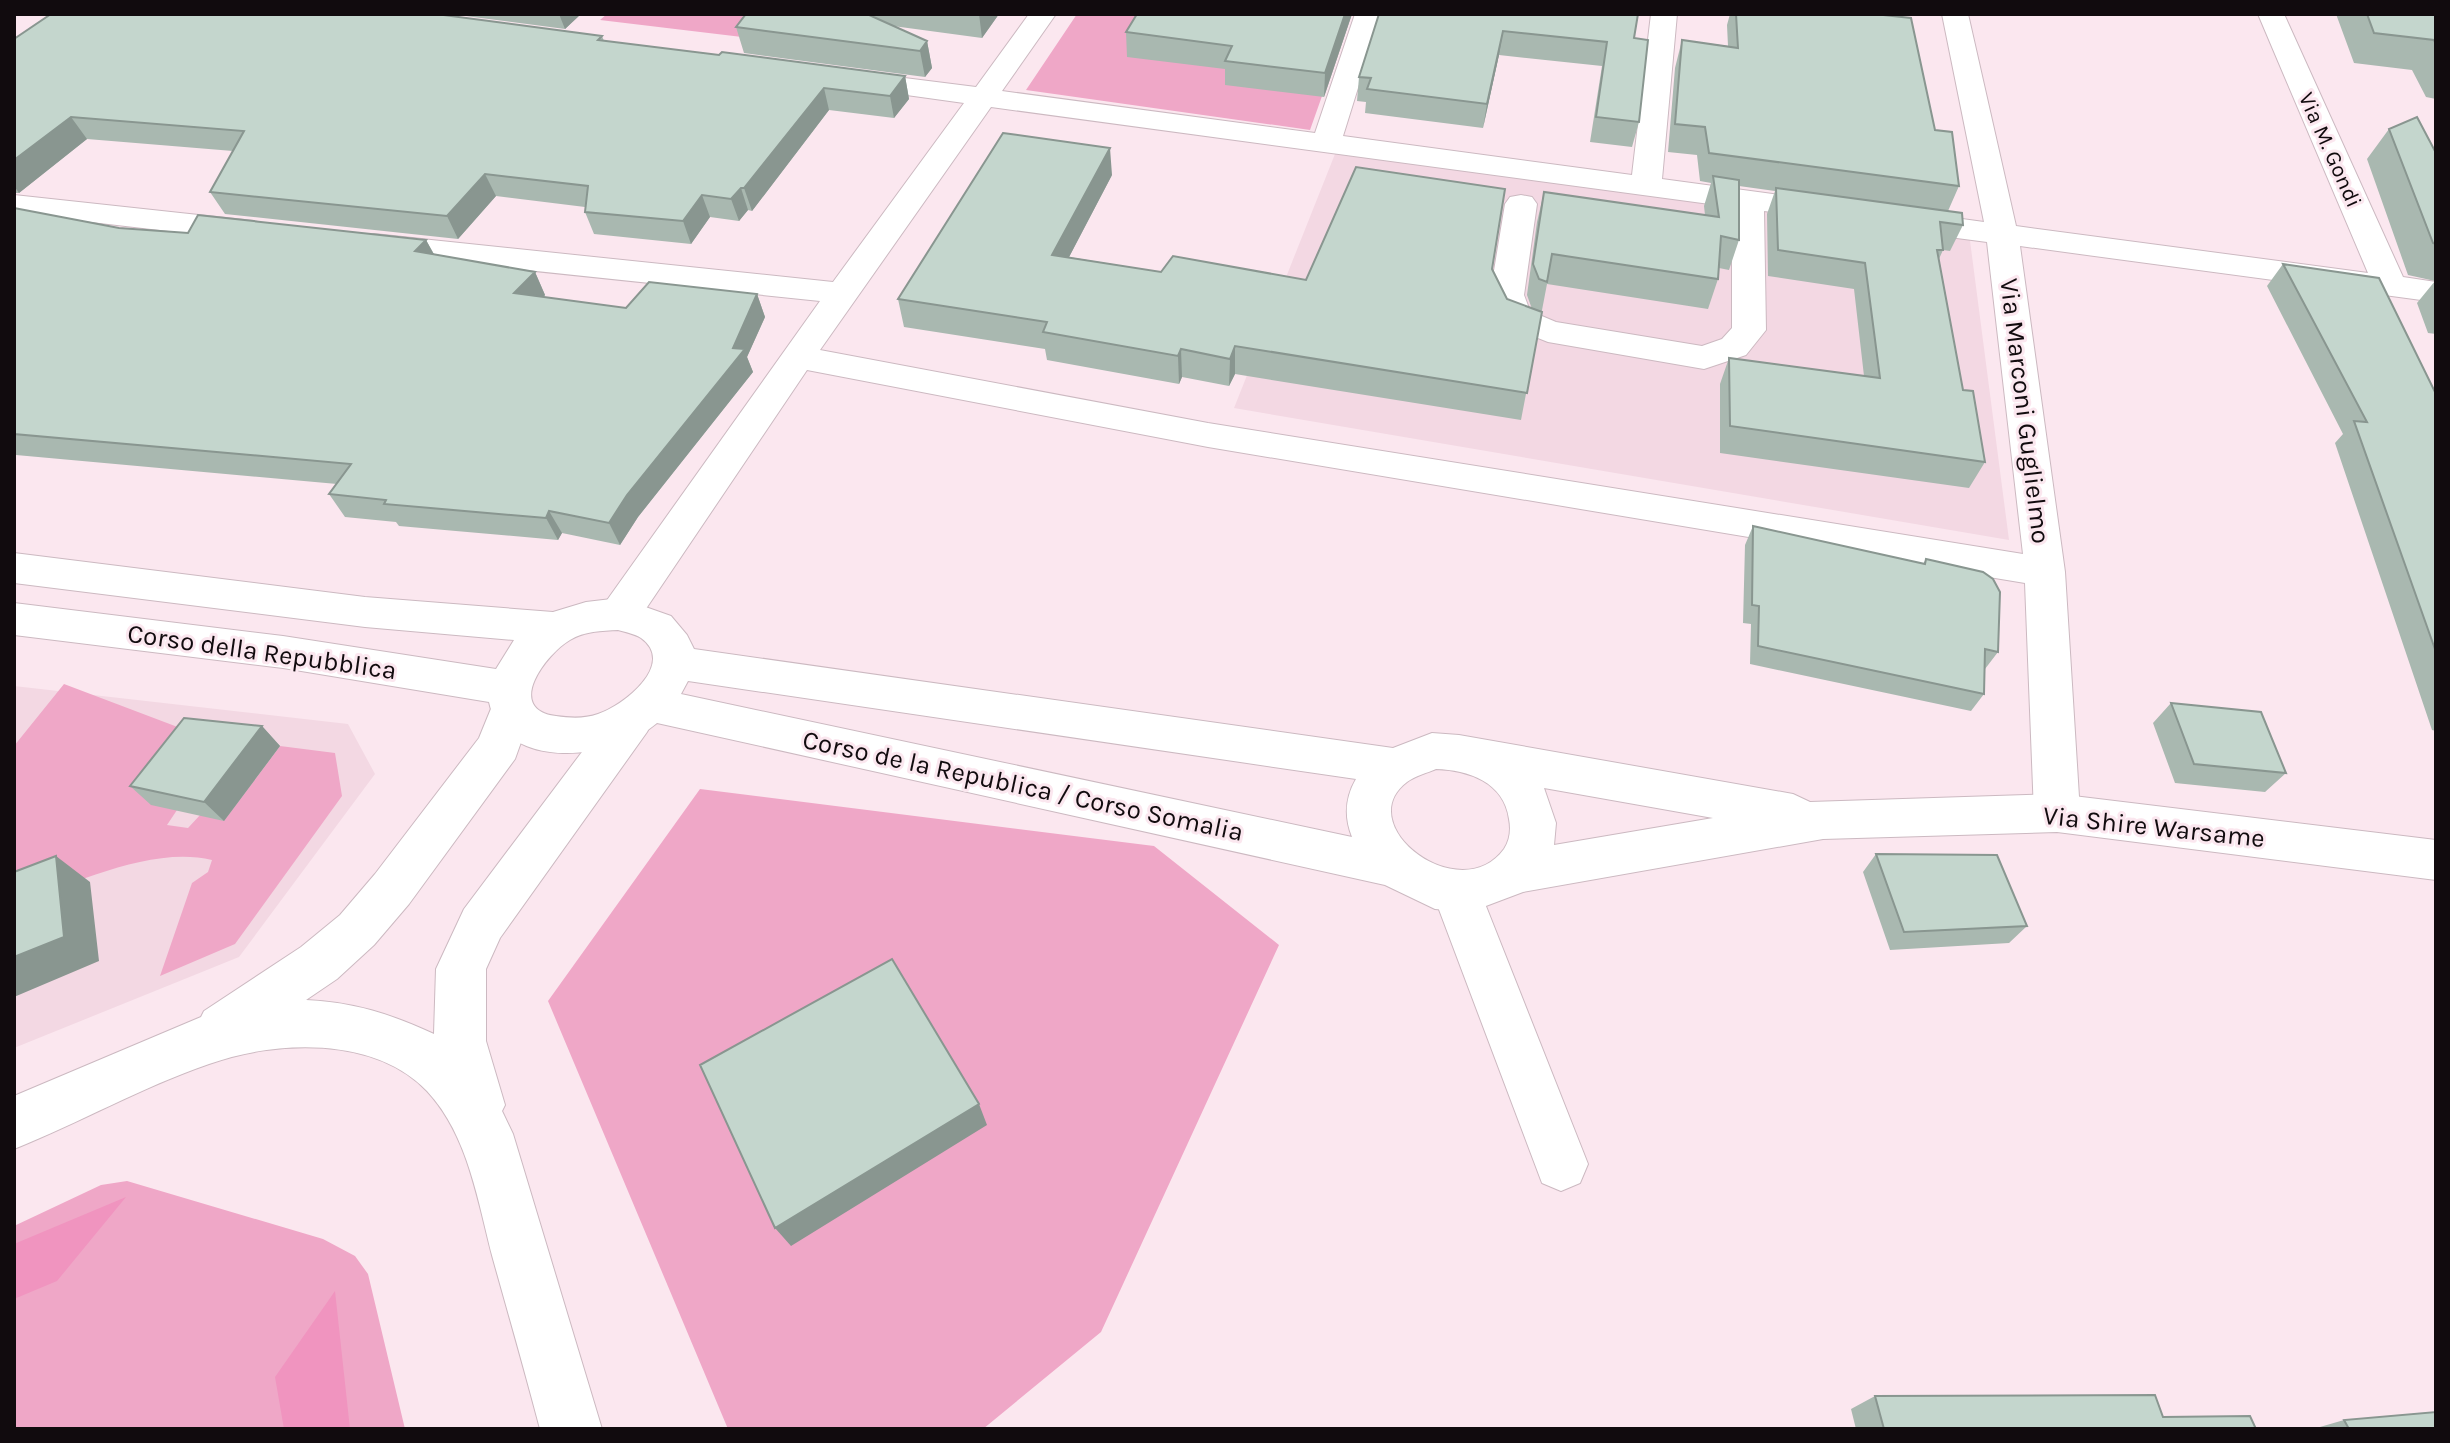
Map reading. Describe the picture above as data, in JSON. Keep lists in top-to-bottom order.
{
  "streets": {
    "main road": [
      "Via M. Gondi",
      "Via Marconi Guglielmo",
      "Corso della Repubblica",
      "Corso de la Republica / Corso Somalia",
      "Via Shire Warsame"
    ]
  },
  "crossings": [
    ["Via Marconi Guglielmo", "Via Shire Warsame"],
    ["Corso della Repubblica", "Corso de la Republica / Corso Somalia"],
    ["Corso de la Republica / Corso Somalia", "Via Shire Warsame"]
  ]
}
